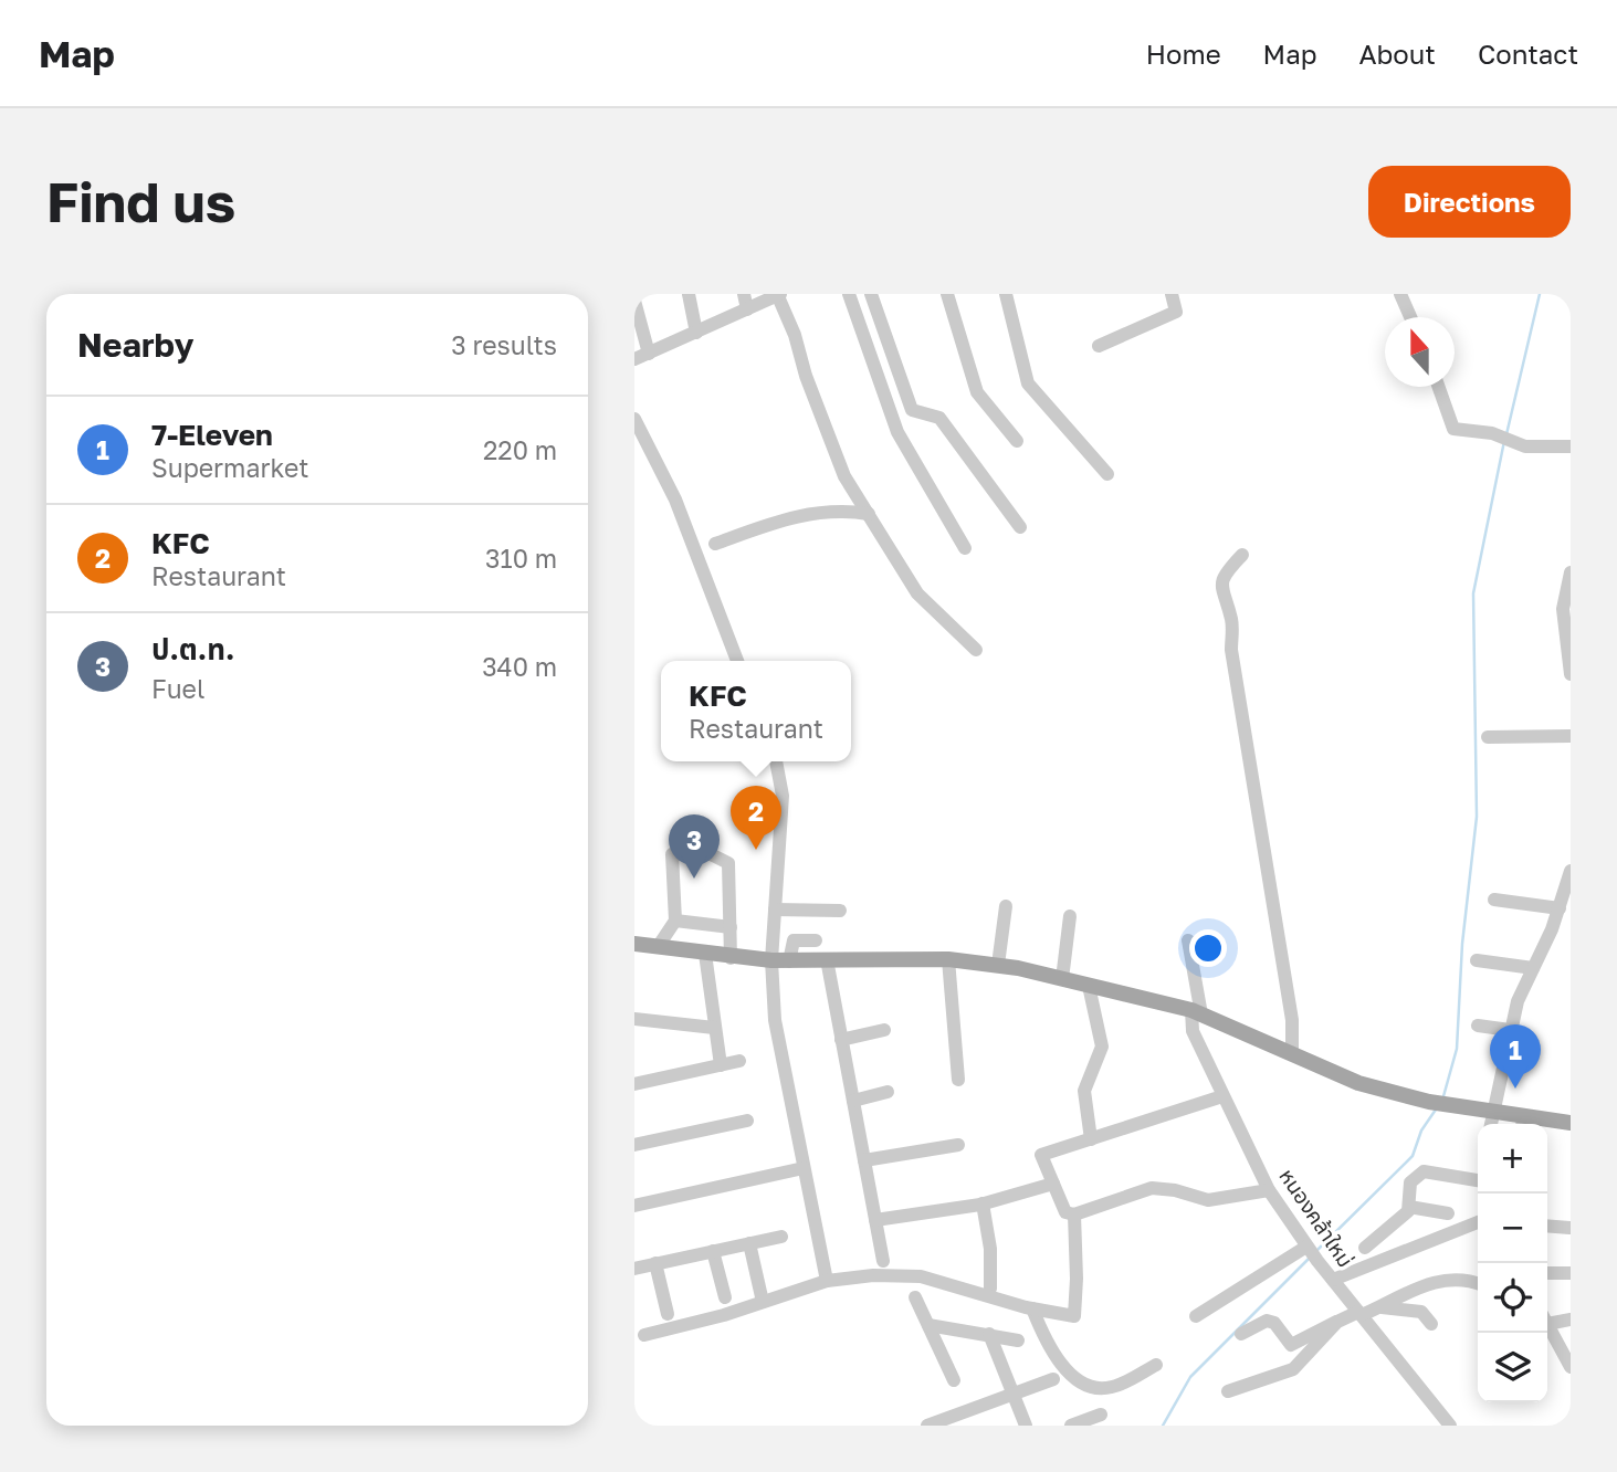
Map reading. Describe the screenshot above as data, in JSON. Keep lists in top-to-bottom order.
{
  "streets": {
    "street": ["หนองคล้าใหม่"]
  },
  "north": "top",
  "page": {
    "header": "Map",
    "nav": [
      "Home",
      "Map",
      "About",
      "Contact"
    ],
    "buttons": "Directions",
    "title": "Find us",
    "heading": ["Nearby", "3 results"],
    "list": [
      {
        "mark": "1",
        "name": "7-Eleven",
        "note": "Supermarket",
        "value": "220 m"
      },
      {
        "mark": "2",
        "name": "KFC",
        "note": "Restaurant",
        "value": "310 m"
      },
      {
        "mark": "3",
        "name": "ป.ต.ท.",
        "note": "Fuel",
        "value": "340 m"
      }
    ],
    "popup": ["KFC", "Restaurant"],
    "pins": ["2", "3", "1"],
    "map_buttons": ["+", "−"]
  }
}
